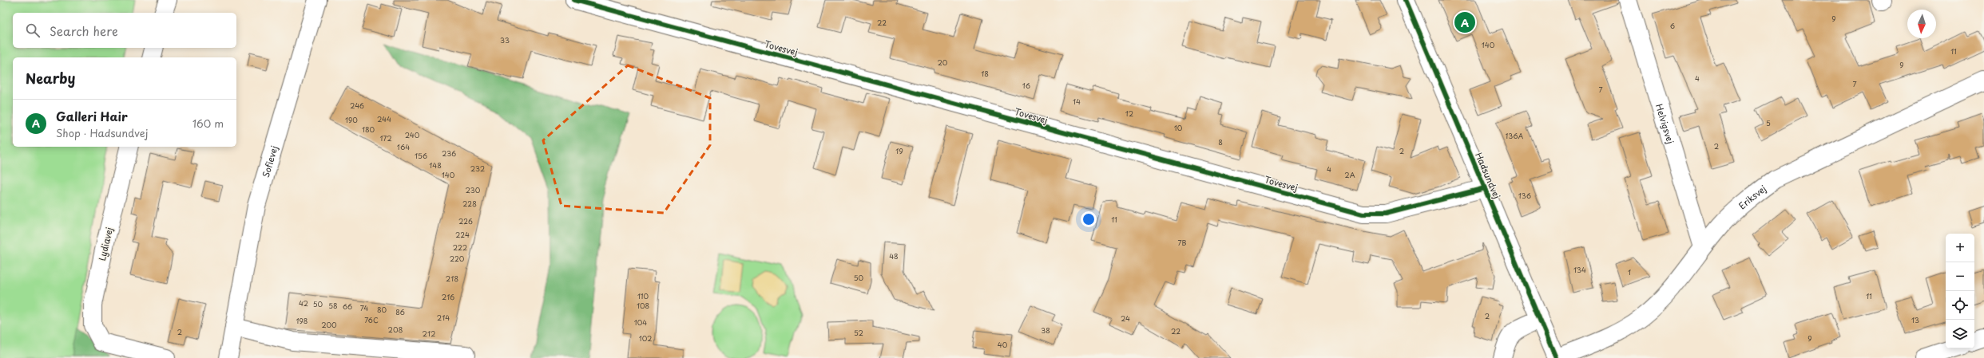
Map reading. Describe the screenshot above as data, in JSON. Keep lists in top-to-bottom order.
{
  "streets": {
    "street": [
      "Tovesvej",
      "Helvigsvej",
      "Sofievej",
      "Hadsundvej",
      "Eriksvej",
      "Lydiavej"
    ]
  },
  "crossings": [
    ["Tovesvej", "Hadsundvej"],
    ["Helvigsvej", "Eriksvej"],
    ["Hadsundvej", "Eriksvej"]
  ],
  "house_numbers": [
    "9",
    "22",
    "6",
    "33",
    "140",
    "11",
    "20",
    "9",
    "18",
    "4",
    "7",
    "16",
    "7",
    "14",
    "246",
    "12",
    "244",
    "190",
    "5",
    "10",
    "180",
    "240",
    "136A",
    "172",
    "8",
    "2",
    "164",
    "19",
    "2",
    "236",
    "156",
    "148",
    "232",
    "4",
    "140",
    "2A",
    "230",
    "136",
    "228",
    "11",
    "226",
    "224",
    "7B",
    "222",
    "48",
    "220",
    "134",
    "1",
    "50",
    "218",
    "110",
    "11",
    "216",
    "42",
    "50",
    "58",
    "108",
    "66",
    "74",
    "80",
    "86",
    "2",
    "214",
    "24",
    "76C",
    "13",
    "198",
    "104",
    "200",
    "208",
    "38",
    "22",
    "2",
    "52",
    "212",
    "102",
    "9",
    "40"
  ],
  "north": "bottom",
  "page": {
    "pins": "A",
    "search": "Search here",
    "heading": "Nearby",
    "list": [
      {
        "mark": "A",
        "name": "Galleri Hair",
        "note": "Shop · Hadsundvej",
        "value": "160 m"
      }
    ],
    "map_buttons": ["+", "−"]
  }
}
